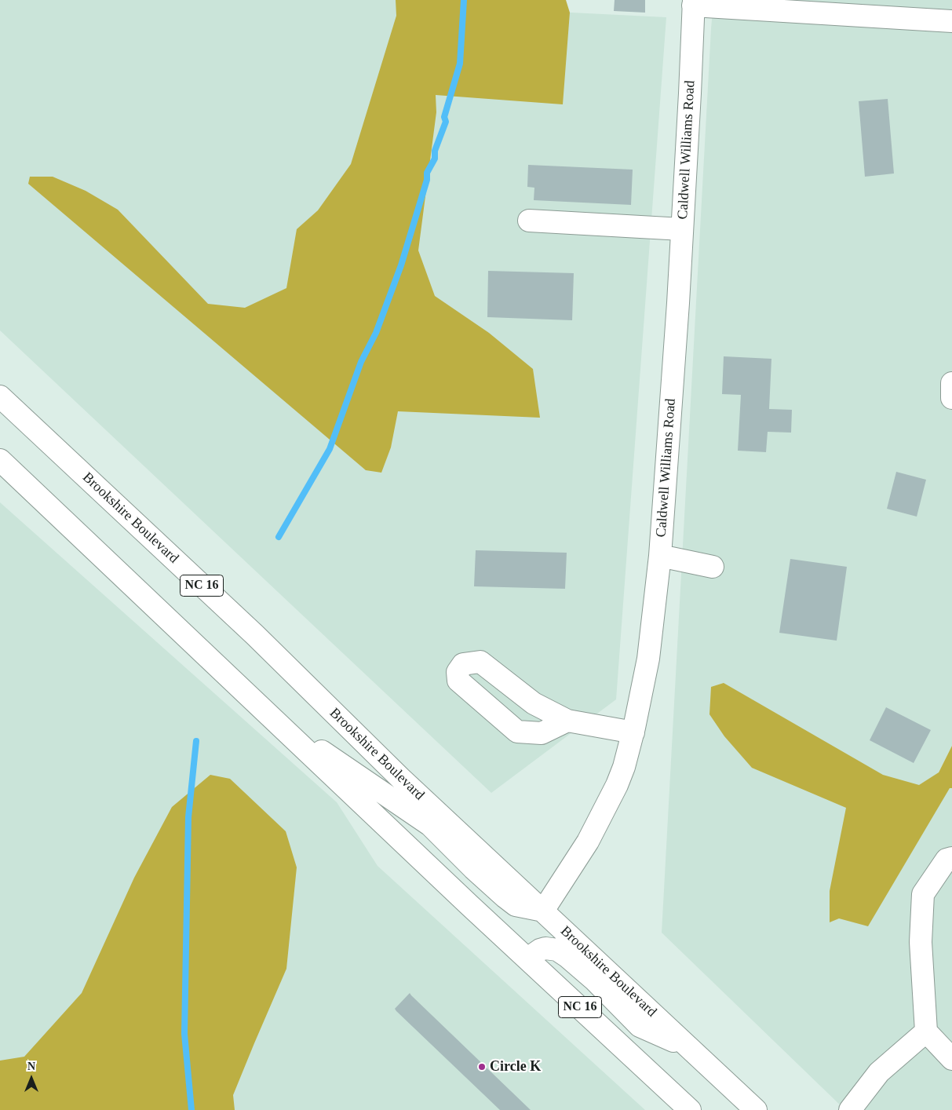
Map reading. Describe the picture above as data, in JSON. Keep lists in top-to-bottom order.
{
  "streets": {
    "main road": ["Caldwell Williams Road", "Brookshire Boulevard", "NC 16"]
  },
  "crossings": [
    ["Caldwell Williams Road", "Brookshire Boulevard"]
  ],
  "places": ["Circle K"],
  "north": "top"
}
